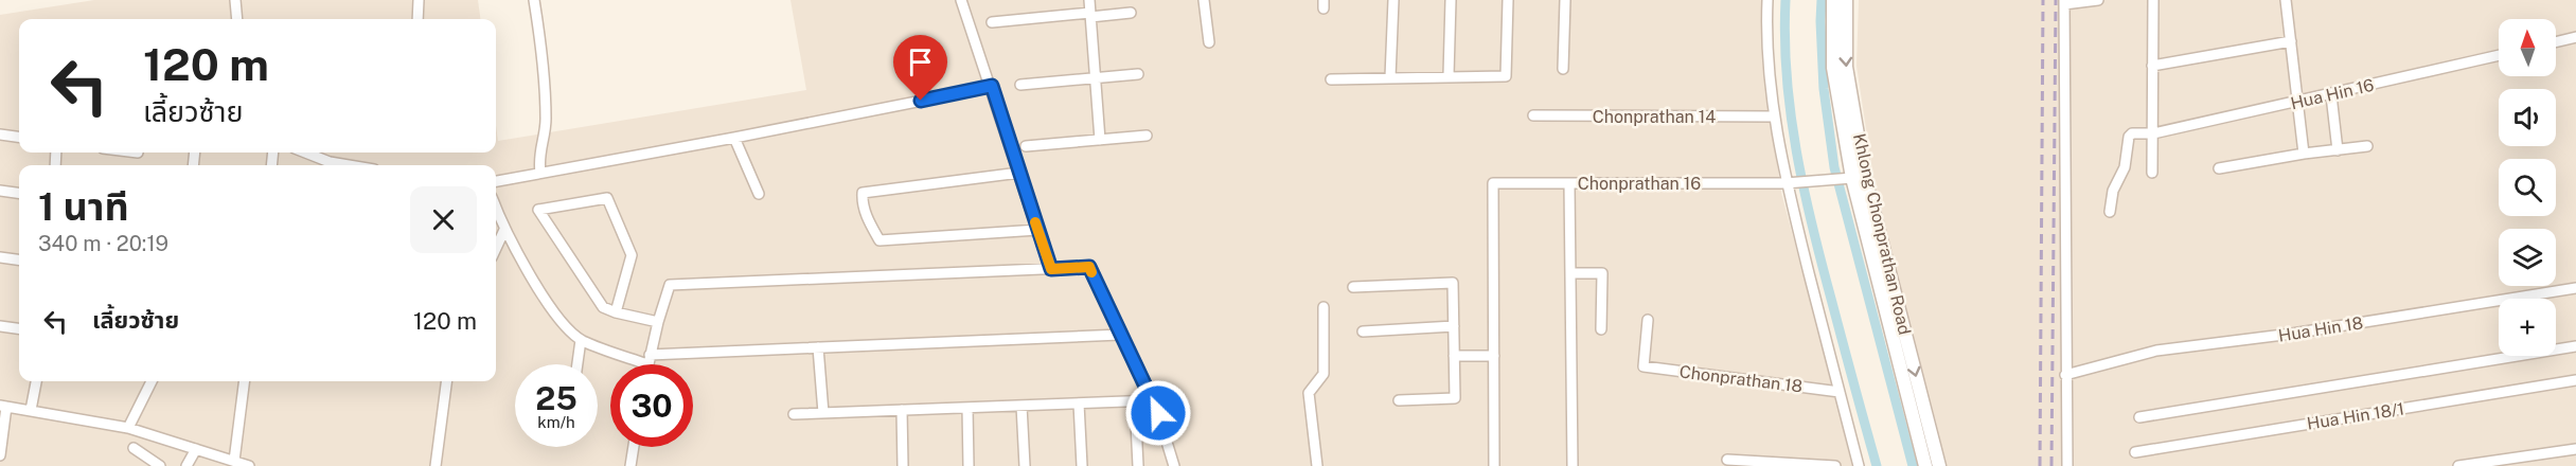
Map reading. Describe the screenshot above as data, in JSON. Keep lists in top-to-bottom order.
{
  "streets": {
    "street": [
      "Hua Hin 16",
      "Chonprathan 14",
      "Chonprathan 16",
      "Khlong Chonprathan Road",
      "Hua Hin 18",
      "Chonprathan 18",
      "Hua Hin 18/1"
    ]
  },
  "crossings": [
    ["Chonprathan 16", "Khlong Chonprathan Road"]
  ],
  "north": "top",
  "page": {
    "map_buttons": "+",
    "turn": ["120 m", "เลี้ยวซ้าย"],
    "heading": ["1 นาที", "340 m · 20:19"],
    "list": [
      {
        "name": "เลี้ยวซ้าย",
        "value": "120 m"
      }
    ],
    "speed": "25 km/h",
    "limit": "30"
  }
}
